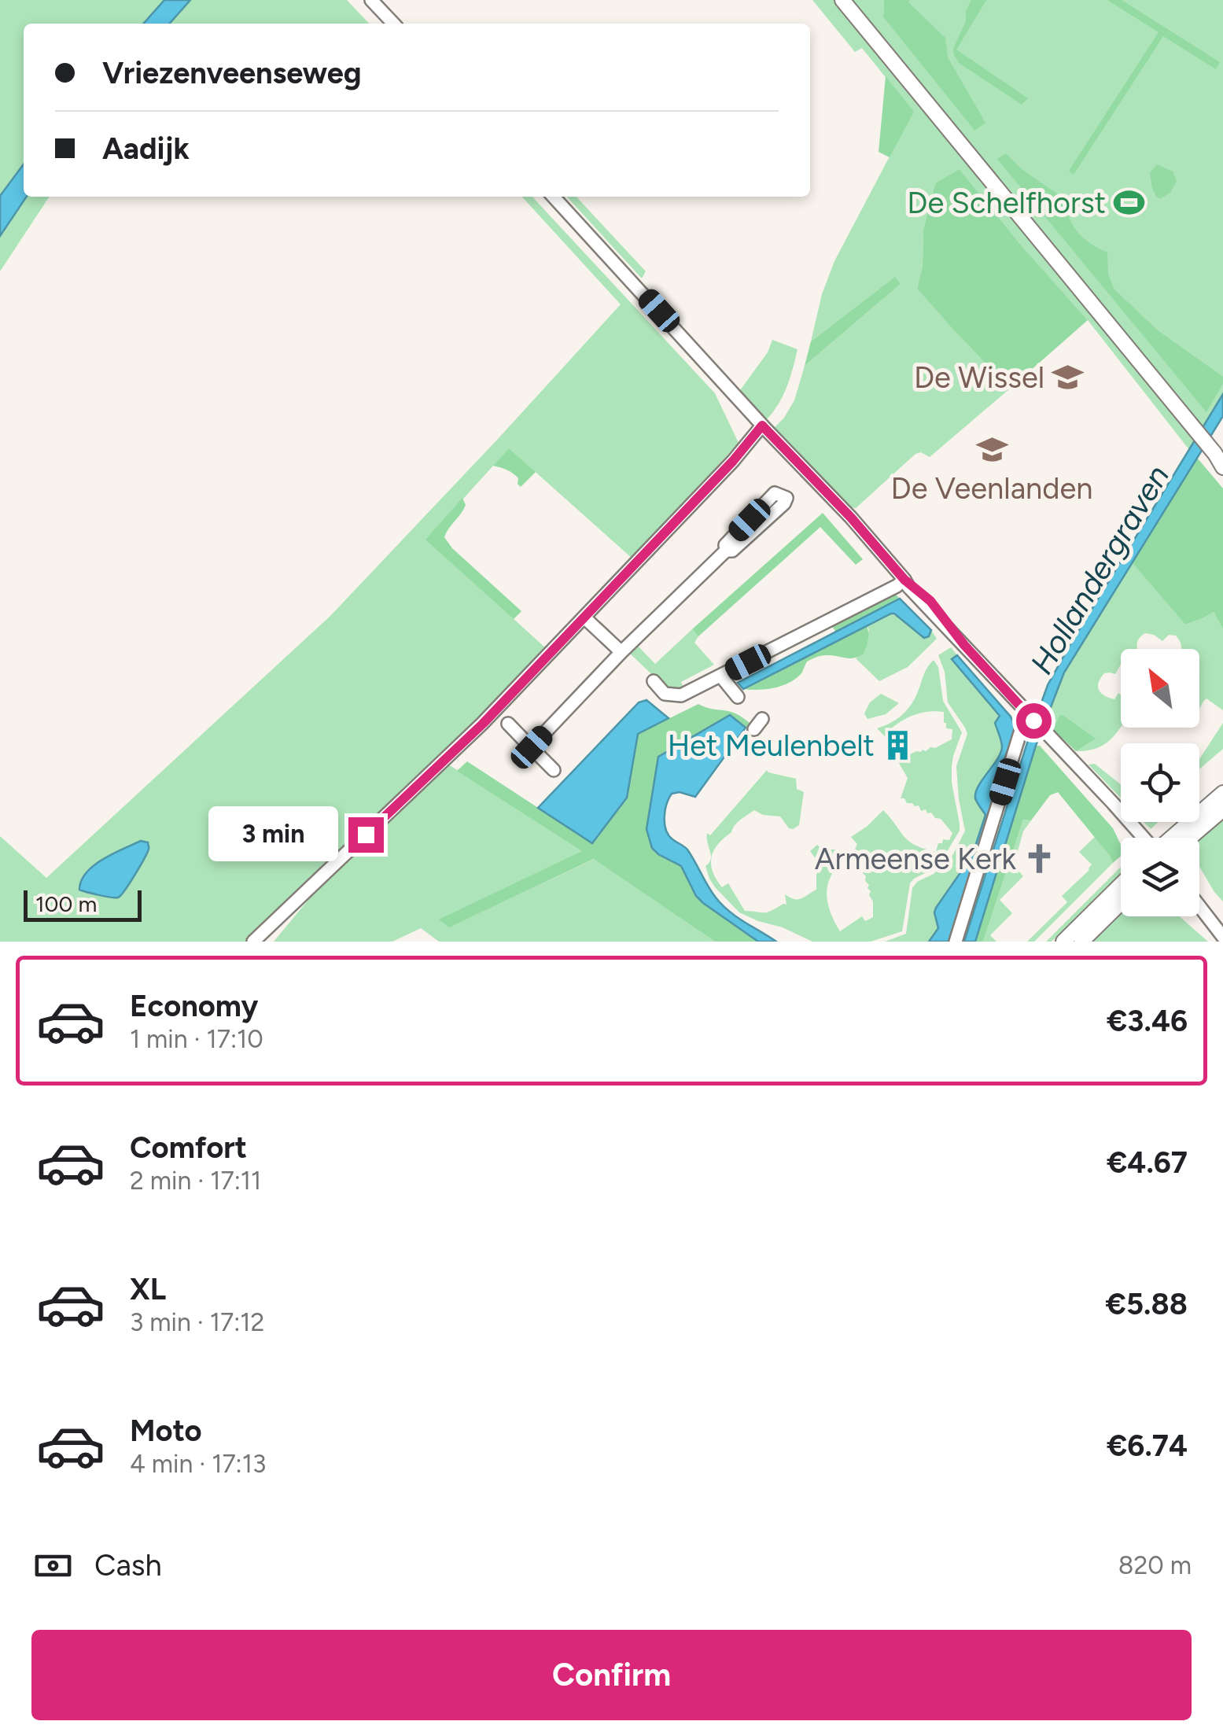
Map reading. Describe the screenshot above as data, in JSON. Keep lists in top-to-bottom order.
{
  "water": ["Hollandergraven"],
  "places": {
    "sports": ["De Schelfhorst"],
    "school or university": ["De Wissel", "De Veenlanden"],
    "building": ["Het Meulenbelt"],
    "church": ["Armeense Kerk"]
  },
  "scale_bar": "100 m",
  "north": "top left",
  "page": {
    "banner": ["Vriezenveenseweg", "Aadijk"],
    "bubble": "3 min",
    "scale": "100 m",
    "list": [
      {
        "name": "Economy",
        "note": "1 min · 17:10",
        "value": "€3.46"
      },
      {
        "name": "Comfort",
        "note": "2 min · 17:11",
        "value": "€4.67"
      },
      {
        "name": "XL",
        "note": "3 min · 17:12",
        "value": "€5.88"
      },
      {
        "name": "Moto",
        "note": "4 min · 17:13",
        "value": "€6.74"
      }
    ],
    "pay": ["Cash", "820 m"],
    "buttons": "Confirm"
  }
}
